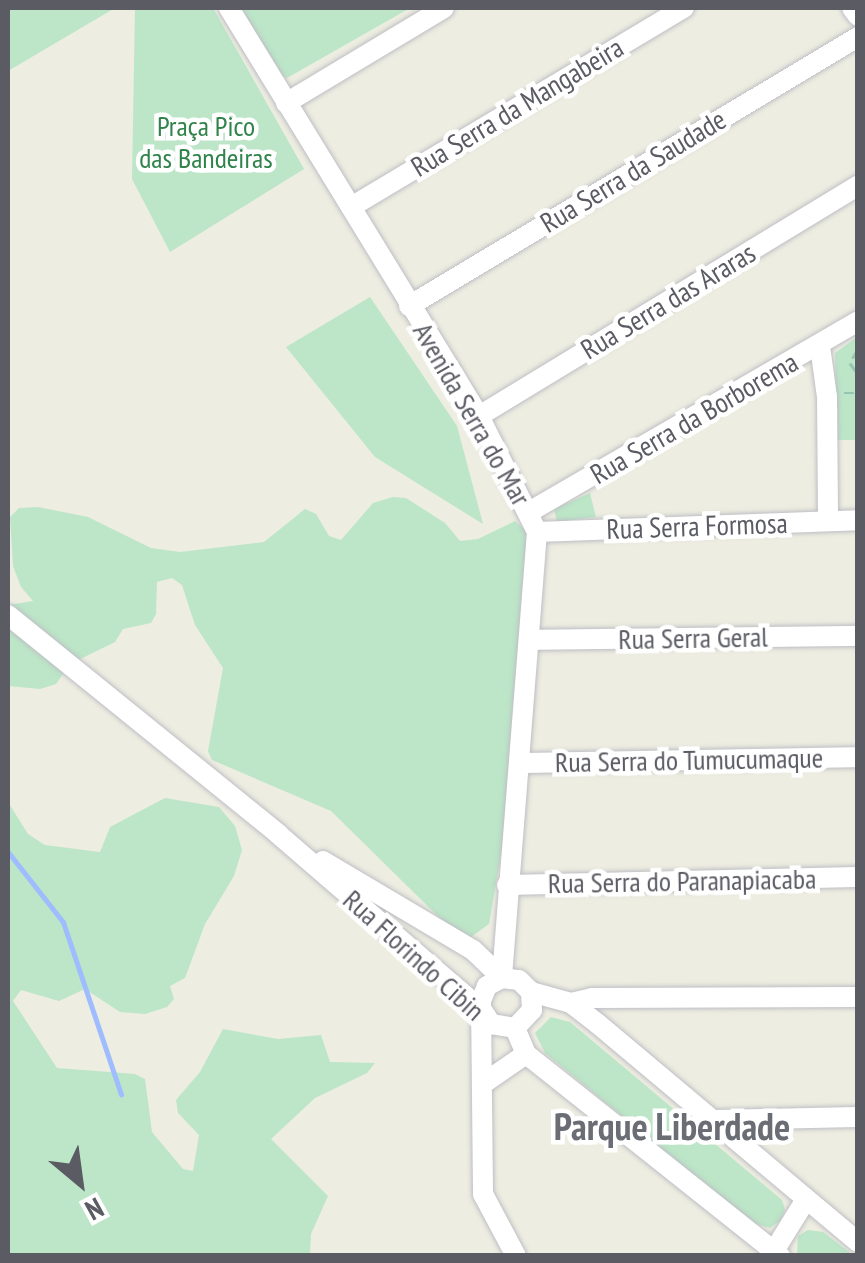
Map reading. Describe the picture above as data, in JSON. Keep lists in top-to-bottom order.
{
  "streets": {
    "street": [
      "Rua Serra da Mangabeira",
      "Rua Serra da Saudade",
      "Rua Serra das Araras",
      "Avenida Serra do Mar",
      "Rua Serra da Borborema",
      "Rua Serra Formosa",
      "Rua Serra Geral",
      "Rua Serra do Tumucumaque",
      "Rua Serra do Paranapiacaba",
      "Rua Florindo Cibin"
    ]
  },
  "crossings": [
    ["Rua Serra da Mangabeira", "Avenida Serra do Mar"],
    ["Rua Serra da Saudade", "Avenida Serra do Mar"],
    ["Rua Serra das Araras", "Avenida Serra do Mar"],
    ["Avenida Serra do Mar", "Rua Serra da Borborema"],
    ["Avenida Serra do Mar", "Rua Serra Formosa"],
    ["Avenida Serra do Mar", "Rua Serra Geral"],
    ["Avenida Serra do Mar", "Rua Serra do Tumucumaque"],
    ["Avenida Serra do Mar", "Rua Serra do Paranapiacaba"],
    ["Avenida Serra do Mar", "Rua Florindo Cibin"],
    ["Rua Serra da Borborema", "Rua Serra Formosa"]
  ],
  "districts": ["Parque Liberdade"],
  "parks": ["Praça Pico das Bandeiras"],
  "north": "bottom right"
}
